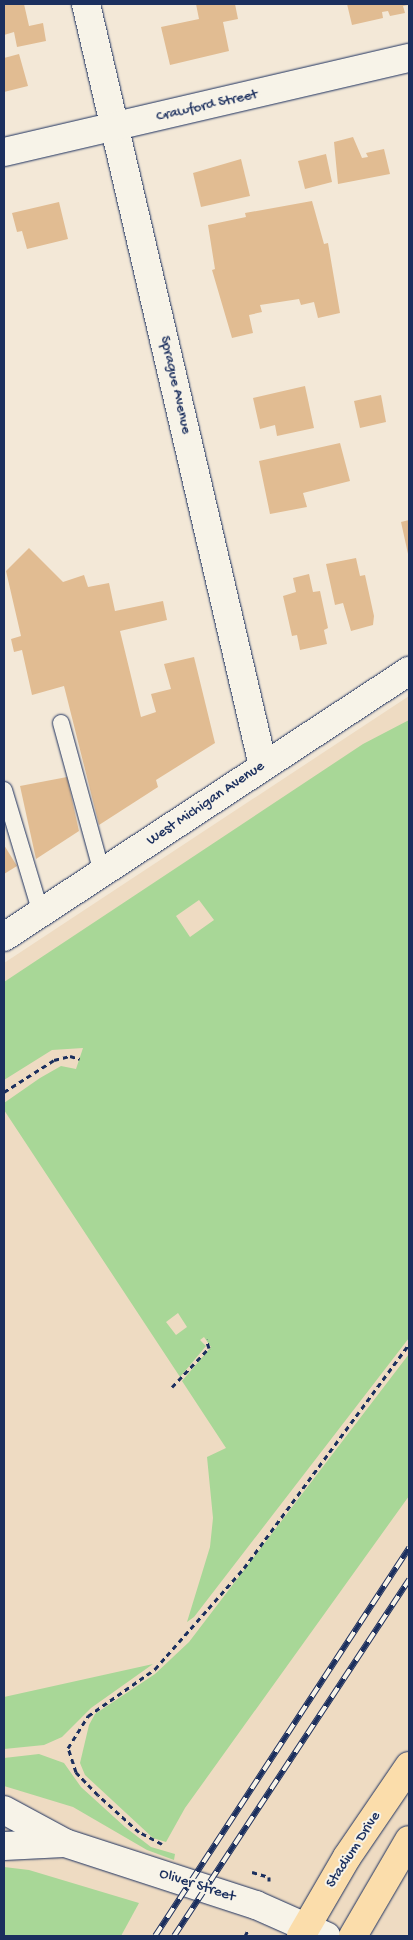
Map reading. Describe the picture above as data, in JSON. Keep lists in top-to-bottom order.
{
  "streets": {
    "main road": ["Stadium Drive"],
    "street": [
      "Crawford Street",
      "Sprague Avenue",
      "West Michigan Avenue",
      "Oliver Street"
    ]
  },
  "crossings": [
    ["Crawford Street", "Sprague Avenue"],
    ["Sprague Avenue", "West Michigan Avenue"],
    ["Stadium Drive", "Oliver Street"]
  ]
}
